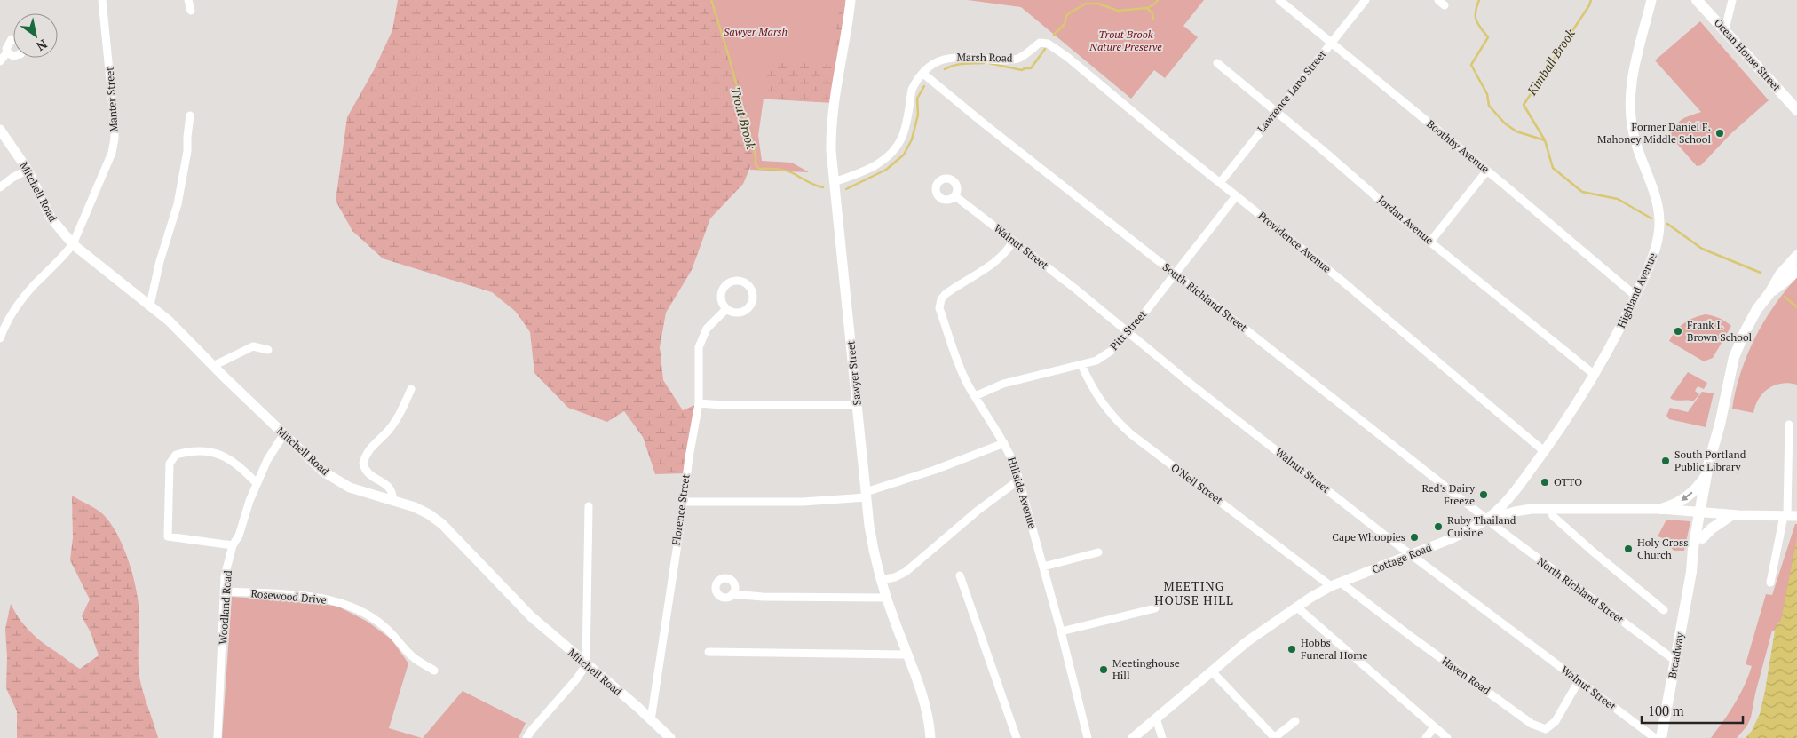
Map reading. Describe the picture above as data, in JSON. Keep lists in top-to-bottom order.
{
  "streets": {
    "main road": ["Ocean House Street", "Broadway"],
    "street": [
      "Marsh Road",
      "Lawrence Lano Street",
      "Manter Street",
      "Boothby Avenue",
      "Mitchell Road",
      "Jordan Avenue",
      "Providence Avenue",
      "Walnut Street",
      "Highland Avenue",
      "South Richland Street",
      "Pitt Street",
      "Sawyer Street",
      "O'Neil Street",
      "Hillside Avenue",
      "Florence Street",
      "Cottage Road",
      "North Richland Street",
      "Rosewood Drive",
      "Woodland Road",
      "Haven Road"
    ]
  },
  "crossings": [
    ["Marsh Road", "Providence Avenue"],
    ["Marsh Road", "South Richland Street"],
    ["Marsh Road", "Sawyer Street"],
    ["Lawrence Lano Street", "Boothby Avenue"],
    ["Lawrence Lano Street", "Jordan Avenue"],
    ["Lawrence Lano Street", "Providence Avenue"],
    ["Manter Street", "Mitchell Road"],
    ["Boothby Avenue", "Highland Avenue"],
    ["Mitchell Road", "Florence Street"],
    ["Mitchell Road", "Woodland Road"],
    ["Jordan Avenue", "Highland Avenue"],
    ["Providence Avenue", "Highland Avenue"],
    ["Providence Avenue", "Pitt Street"],
    ["Walnut Street", "Pitt Street"],
    ["Walnut Street", "Hillside Avenue"],
    ["Walnut Street", "Cottage Road"],
    ["Walnut Street", "Haven Road"],
    ["Highland Avenue", "South Richland Street"],
    ["Highland Avenue", "Cottage Road"],
    ["Highland Avenue", "North Richland Street"],
    ["South Richland Street", "Pitt Street"],
    ["South Richland Street", "Cottage Road"],
    ["South Richland Street", "North Richland Street"],
    ["Pitt Street", "O'Neil Street"],
    ["Pitt Street", "Hillside Avenue"],
    ["O'Neil Street", "Cottage Road"],
    ["O'Neil Street", "Haven Road"],
    ["Cottage Road", "North Richland Street"],
    ["Cottage Road", "Broadway"],
    ["Cottage Road", "Haven Road"],
    ["North Richland Street", "Broadway"],
    ["Rosewood Drive", "Woodland Road"]
  ],
  "districts": ["MEETING HOUSE HILL"],
  "water": ["Kimball Brook", "Trout Brook"],
  "parks": ["Sawyer Marsh", "Trout Brook Nature Preserve"],
  "places": [
    "Former Daniel F. Mahoney Middle School",
    "Frank I. Brown School",
    "South Portland Public Library",
    "OTTO",
    "Red's Dairy Freeze",
    "Ruby Thailand Cuisine",
    "Cape Whoopies",
    "Holy Cross Church",
    "Hobbs Funeral Home",
    "Meetinghouse Hill"
  ],
  "scale_bar": "100 m",
  "north": "bottom right"
}
